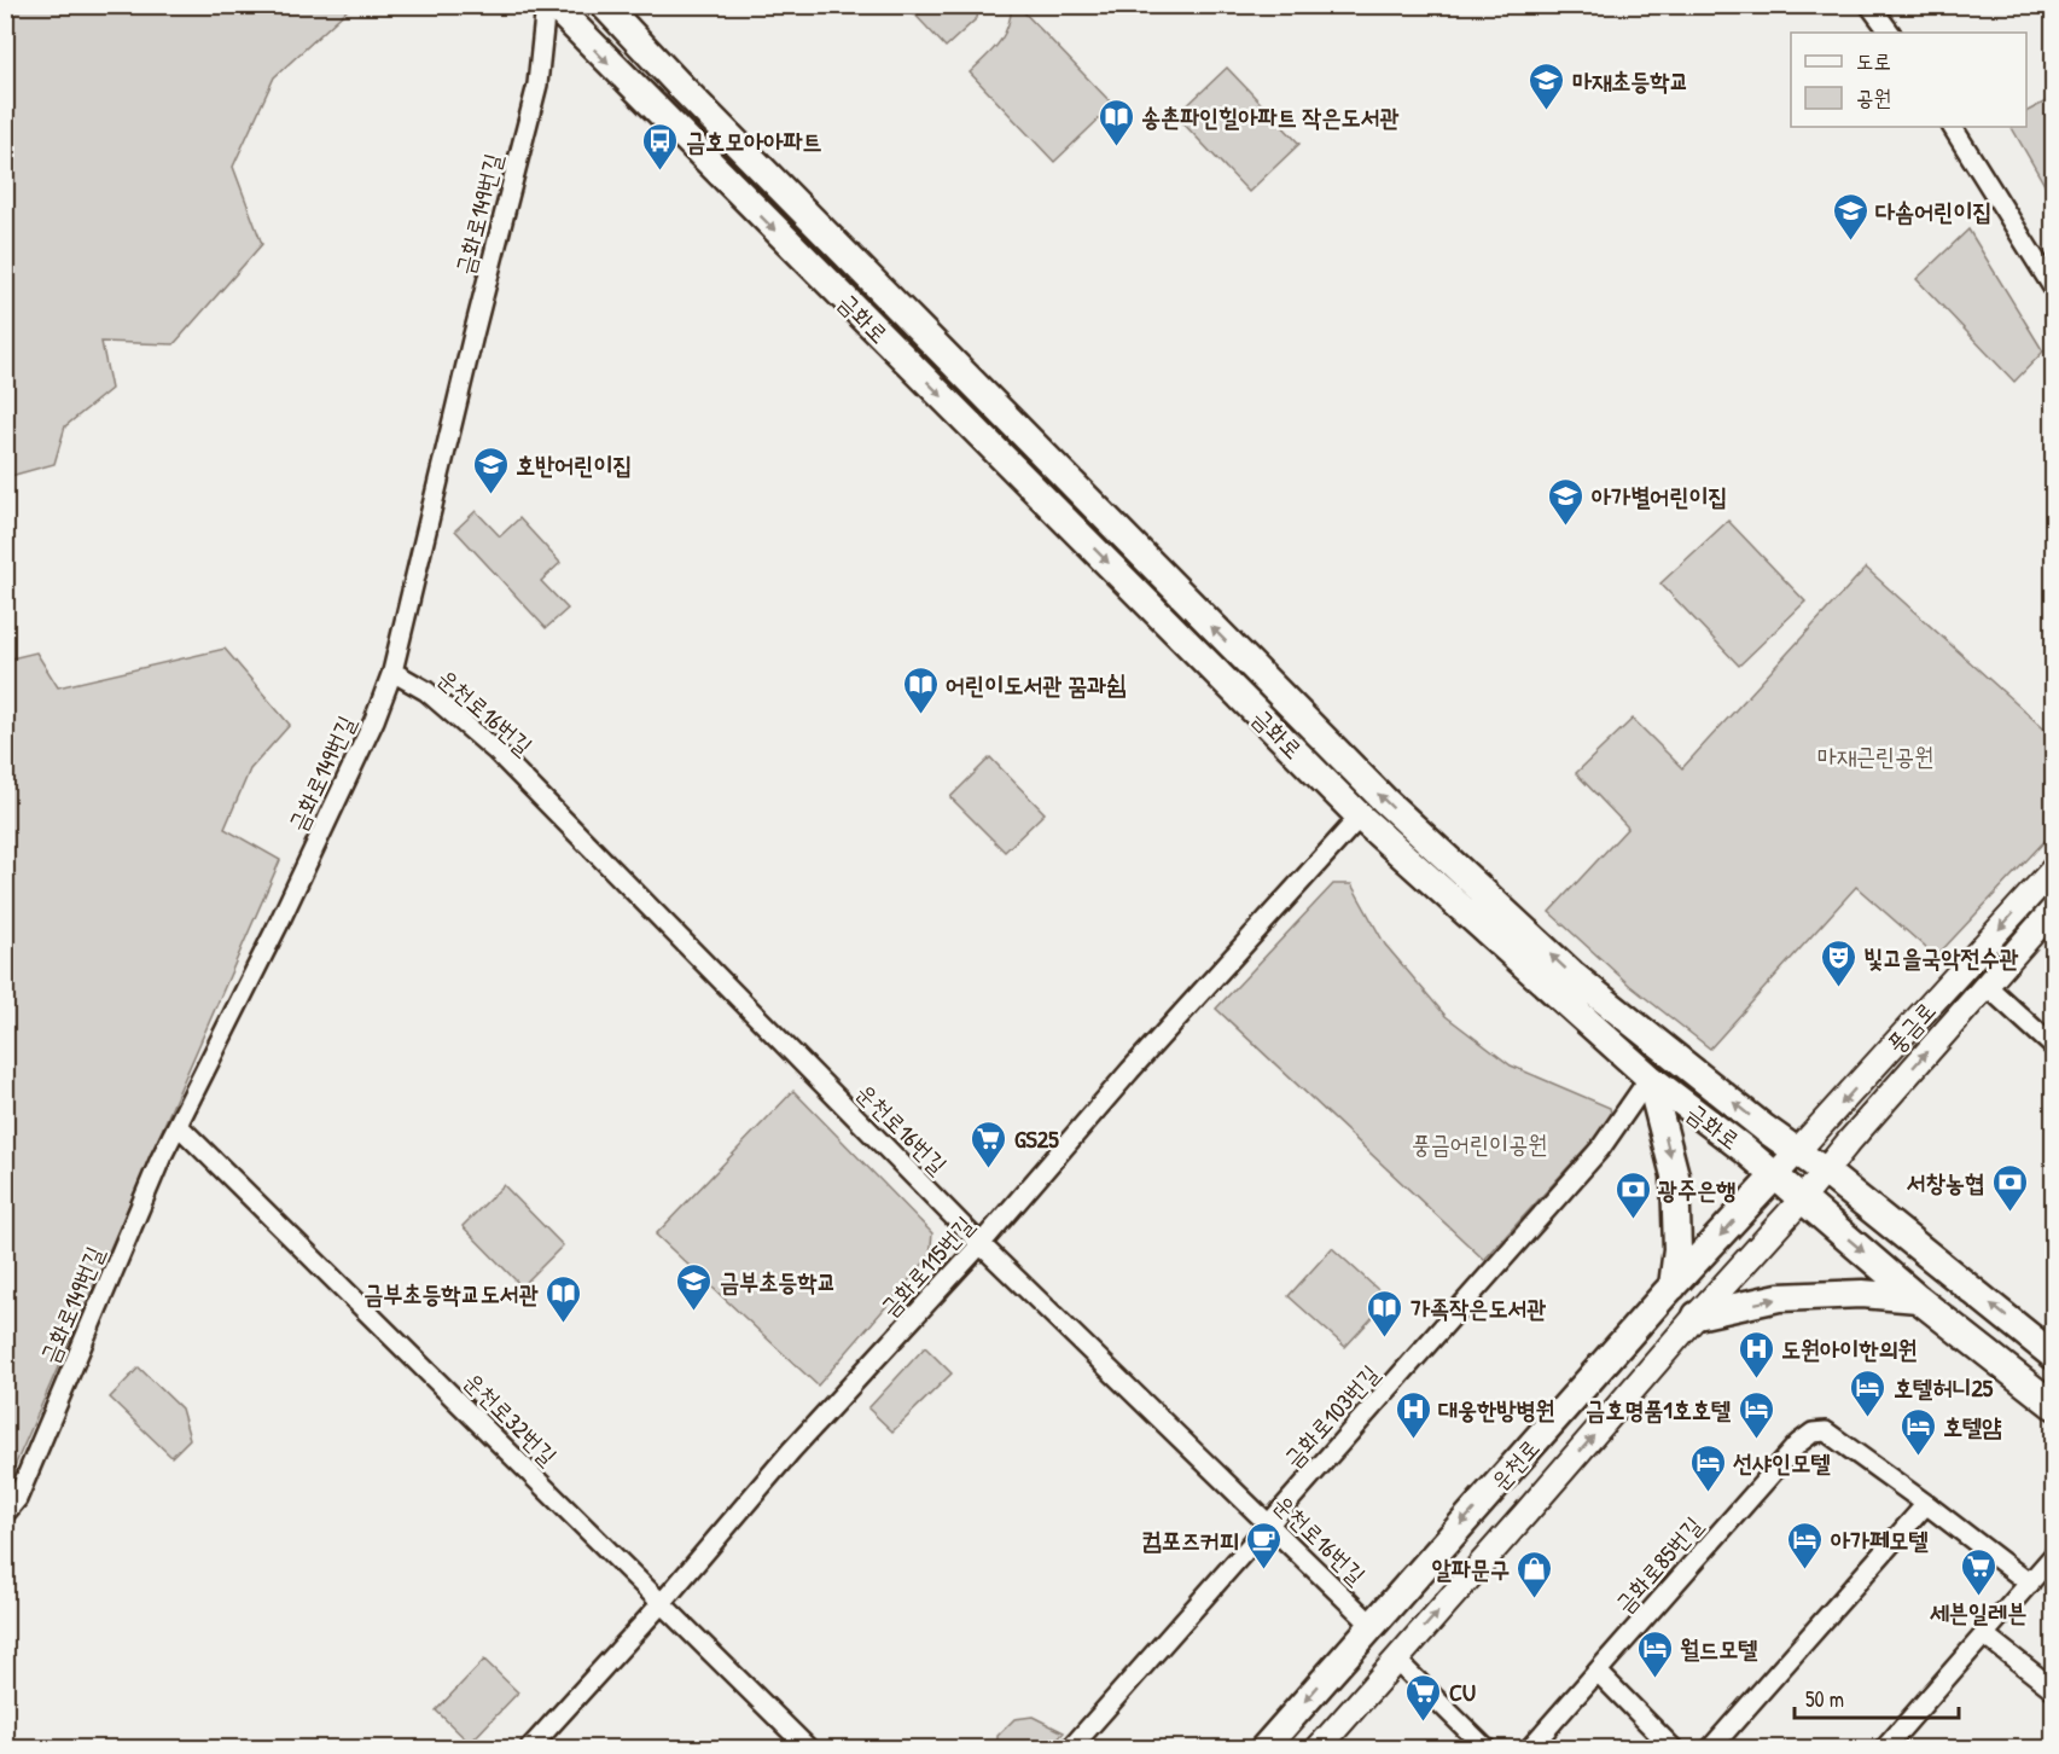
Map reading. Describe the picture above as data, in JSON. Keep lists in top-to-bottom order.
{
  "streets": {
    "main road": ["금화로", "운천로"],
    "street": [
      "금화로149번길",
      "운천로16번길",
      "풍금로",
      "금화로115번길",
      "금화로103번길",
      "운천로32번길",
      "금화로85번길"
    ]
  },
  "crossings": [
    ["금화로149번길", "운천로16번길"],
    ["금화로149번길", "운천로32번길"],
    ["금화로", "풍금로"],
    ["금화로", "금화로115번길"],
    ["금화로", "금화로103번길"],
    ["금화로", "운천로"],
    ["운천로16번길", "금화로115번길"],
    ["운천로16번길", "금화로103번길"],
    ["운천로16번길", "운천로"],
    ["풍금로", "운천로"],
    ["금화로115번길", "운천로32번길"]
  ],
  "parks": ["마재근린공원", "풍금어린이공원"],
  "places": {
    "school or university": [
      "마재초등학교",
      "다솜어린이집",
      "호반어린이집",
      "아가별어린이집",
      "금부초등학교"
    ],
    "library": [
      "송촌파인힐아파트 작은도서관",
      "어린이도서관 꿈과쉼",
      "금부초등학교도서관",
      "가족작은도서관"
    ],
    "bus stop": ["금호모아아파트"],
    "theatre": ["빛고을국악전수관"],
    "supermarket": ["GS25", "세븐일레븐", "CU"],
    "bank": ["서창농협", "광주은행"],
    "hospital": ["도원아이한의원", "대웅한방병원"],
    "hotel": [
      "호텔허니25",
      "금호명품1호호텔",
      "호텔얌",
      "선샤인모텔",
      "아가페모텔",
      "월드모텔"
    ],
    "cafe": ["컴포즈커피"],
    "shop": ["알파문구"]
  },
  "legend": ["도로", "공원"],
  "scale_bar": "50 m"
}
